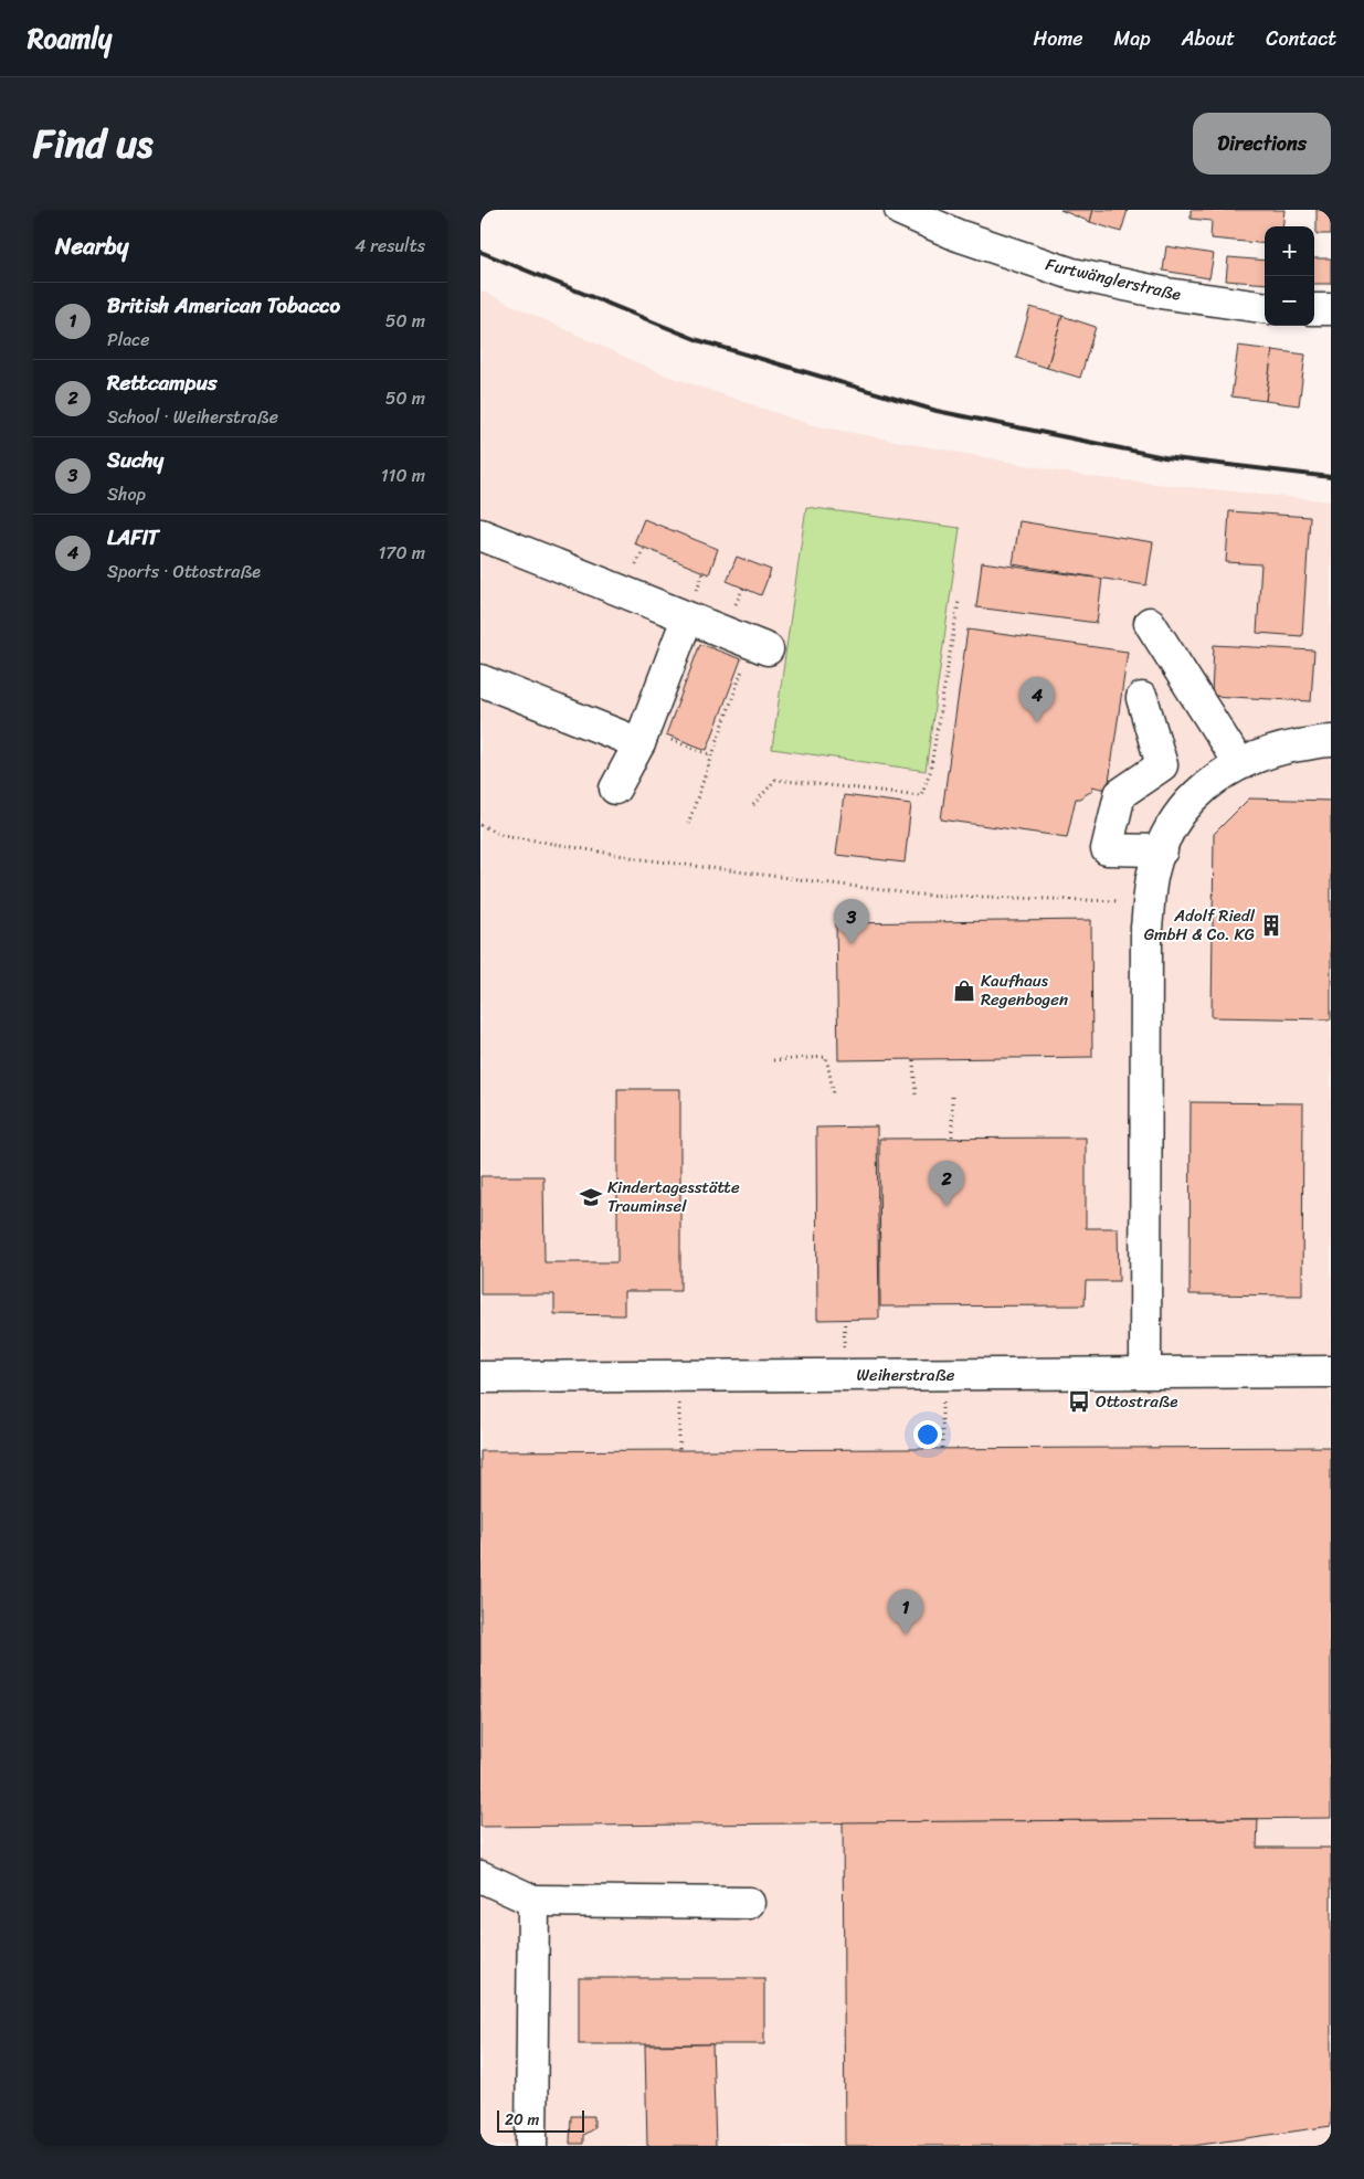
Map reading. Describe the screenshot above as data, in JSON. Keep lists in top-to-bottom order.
{
  "streets": {
    "street": ["Furtwänglerstraße", "Weiherstraße"]
  },
  "places": {
    "building": ["Adolf Riedl GmbH & Co. KG"],
    "shop": ["Kaufhaus Regenbogen"],
    "school or university": ["Kindertagesstätte Trauminsel"],
    "bus stop": ["Ottostraße"]
  },
  "scale_bar": "20 m",
  "page": {
    "header": "Roamly",
    "nav": [
      "Home",
      "Map",
      "About",
      "Contact"
    ],
    "title": "Find us",
    "buttons": "Directions",
    "heading": ["Nearby", "4 results"],
    "map_buttons": ["+", "−"],
    "list": [
      {
        "mark": "1",
        "name": "British American Tobacco",
        "note": "Place",
        "value": "50 m"
      },
      {
        "mark": "2",
        "name": "Rettcampus",
        "note": "School · Weiherstraße",
        "value": "50 m"
      },
      {
        "mark": "3",
        "name": "Suchy",
        "note": "Shop",
        "value": "110 m"
      },
      {
        "mark": "4",
        "name": "LAFIT",
        "note": "Sports · Ottostraße",
        "value": "170 m"
      }
    ],
    "pins": [
      "4",
      "3",
      "2",
      "1"
    ],
    "scale": "20 m"
  }
}
